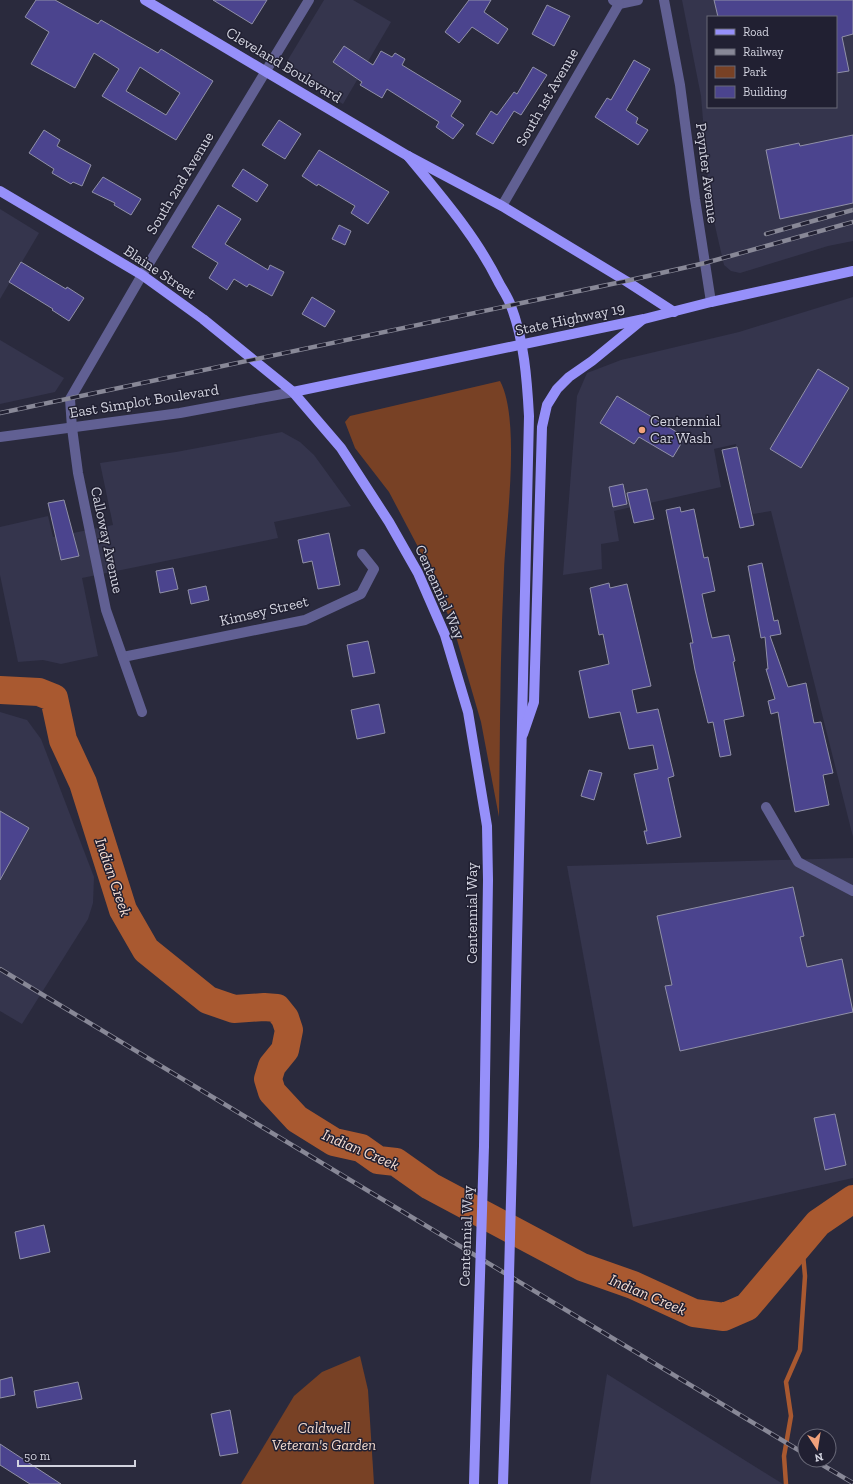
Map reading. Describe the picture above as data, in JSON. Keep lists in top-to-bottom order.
{
  "streets": {
    "main road": [
      "Cleveland Boulevard",
      "Blaine Street",
      "State Highway 19",
      "Centennial Way"
    ],
    "street": [
      "South 1st Avenue",
      "Paynter Avenue",
      "South 2nd Avenue",
      "East Simplot Boulevard",
      "Calloway Avenue",
      "Kimsey Street"
    ]
  },
  "crossings": [
    ["Cleveland Boulevard", "South 1st Avenue"],
    ["Cleveland Boulevard", "South 2nd Avenue"],
    ["Cleveland Boulevard", "State Highway 19"],
    ["Paynter Avenue", "State Highway 19"],
    ["South 2nd Avenue", "Blaine Street"],
    ["South 2nd Avenue", "East Simplot Boulevard"],
    ["South 2nd Avenue", "Calloway Avenue"],
    ["Blaine Street", "State Highway 19"],
    ["Blaine Street", "East Simplot Boulevard"],
    ["Blaine Street", "Centennial Way"],
    ["State Highway 19", "East Simplot Boulevard"],
    ["State Highway 19", "Centennial Way"],
    ["East Simplot Boulevard", "Calloway Avenue"],
    ["East Simplot Boulevard", "Centennial Way"],
    ["Calloway Avenue", "Kimsey Street"]
  ],
  "water": ["Indian Creek"],
  "parks": ["Caldwell Veteran's Garden"],
  "places": ["Centennial Car Wash"],
  "legend": [
    "Road",
    "Railway",
    "Park",
    "Building"
  ],
  "scale_bar": "50 m",
  "north": "bottom"
}
